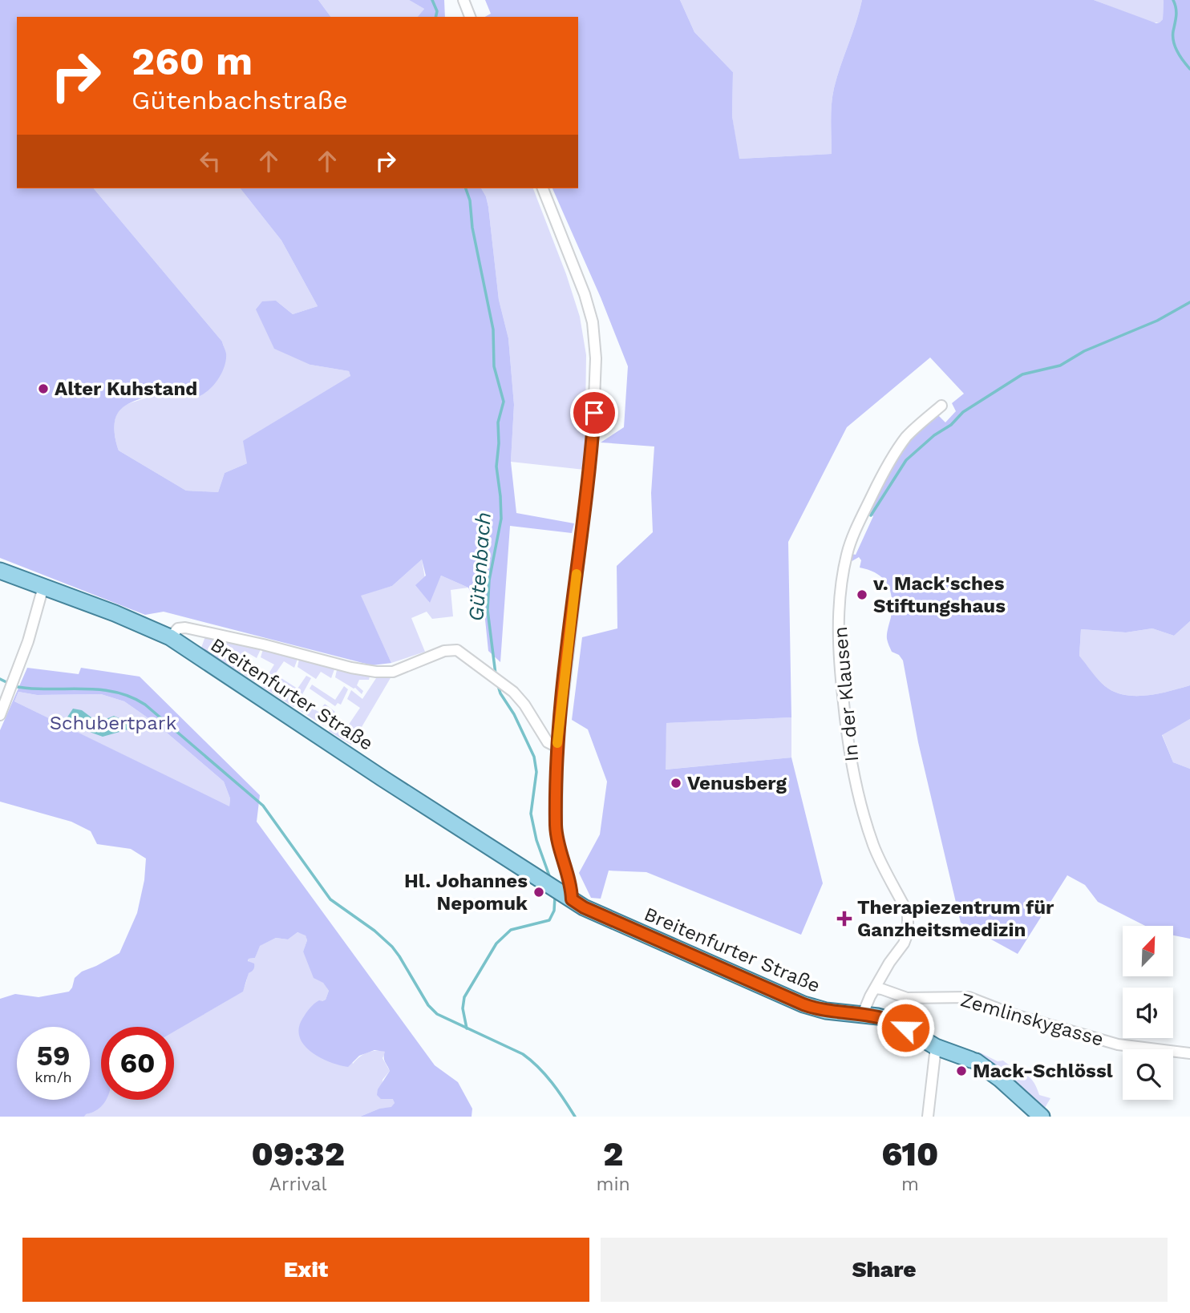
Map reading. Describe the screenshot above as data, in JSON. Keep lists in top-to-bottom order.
{
  "streets": {
    "main road": ["Breitenfurter Straße"],
    "street": ["In der Klausen", "Zemlinskygasse"]
  },
  "crossings": [
    ["Breitenfurter Straße", "In der Klausen"],
    ["In der Klausen", "Zemlinskygasse"]
  ],
  "water": ["Gütenbach"],
  "parks": ["Schubertpark"],
  "places": {
    "other": [
      "Alter Kuhstand",
      "v. Mack'sches Stiftungshaus",
      "Venusberg",
      "Hl. Johannes Nepomuk",
      "Mack-Schlössl"
    ],
    "health": ["Therapiezentrum für Ganzheitsmedizin"]
  },
  "north": "top right",
  "page": {
    "turn": ["260 m", "Gütenbachstraße"],
    "speed": "59 km/h",
    "limit": "60",
    "eta": [
      "09:32",
      "Arrival",
      "2",
      "min",
      "610",
      "m"
    ],
    "buttons": ["Exit", "Share"]
  }
}
